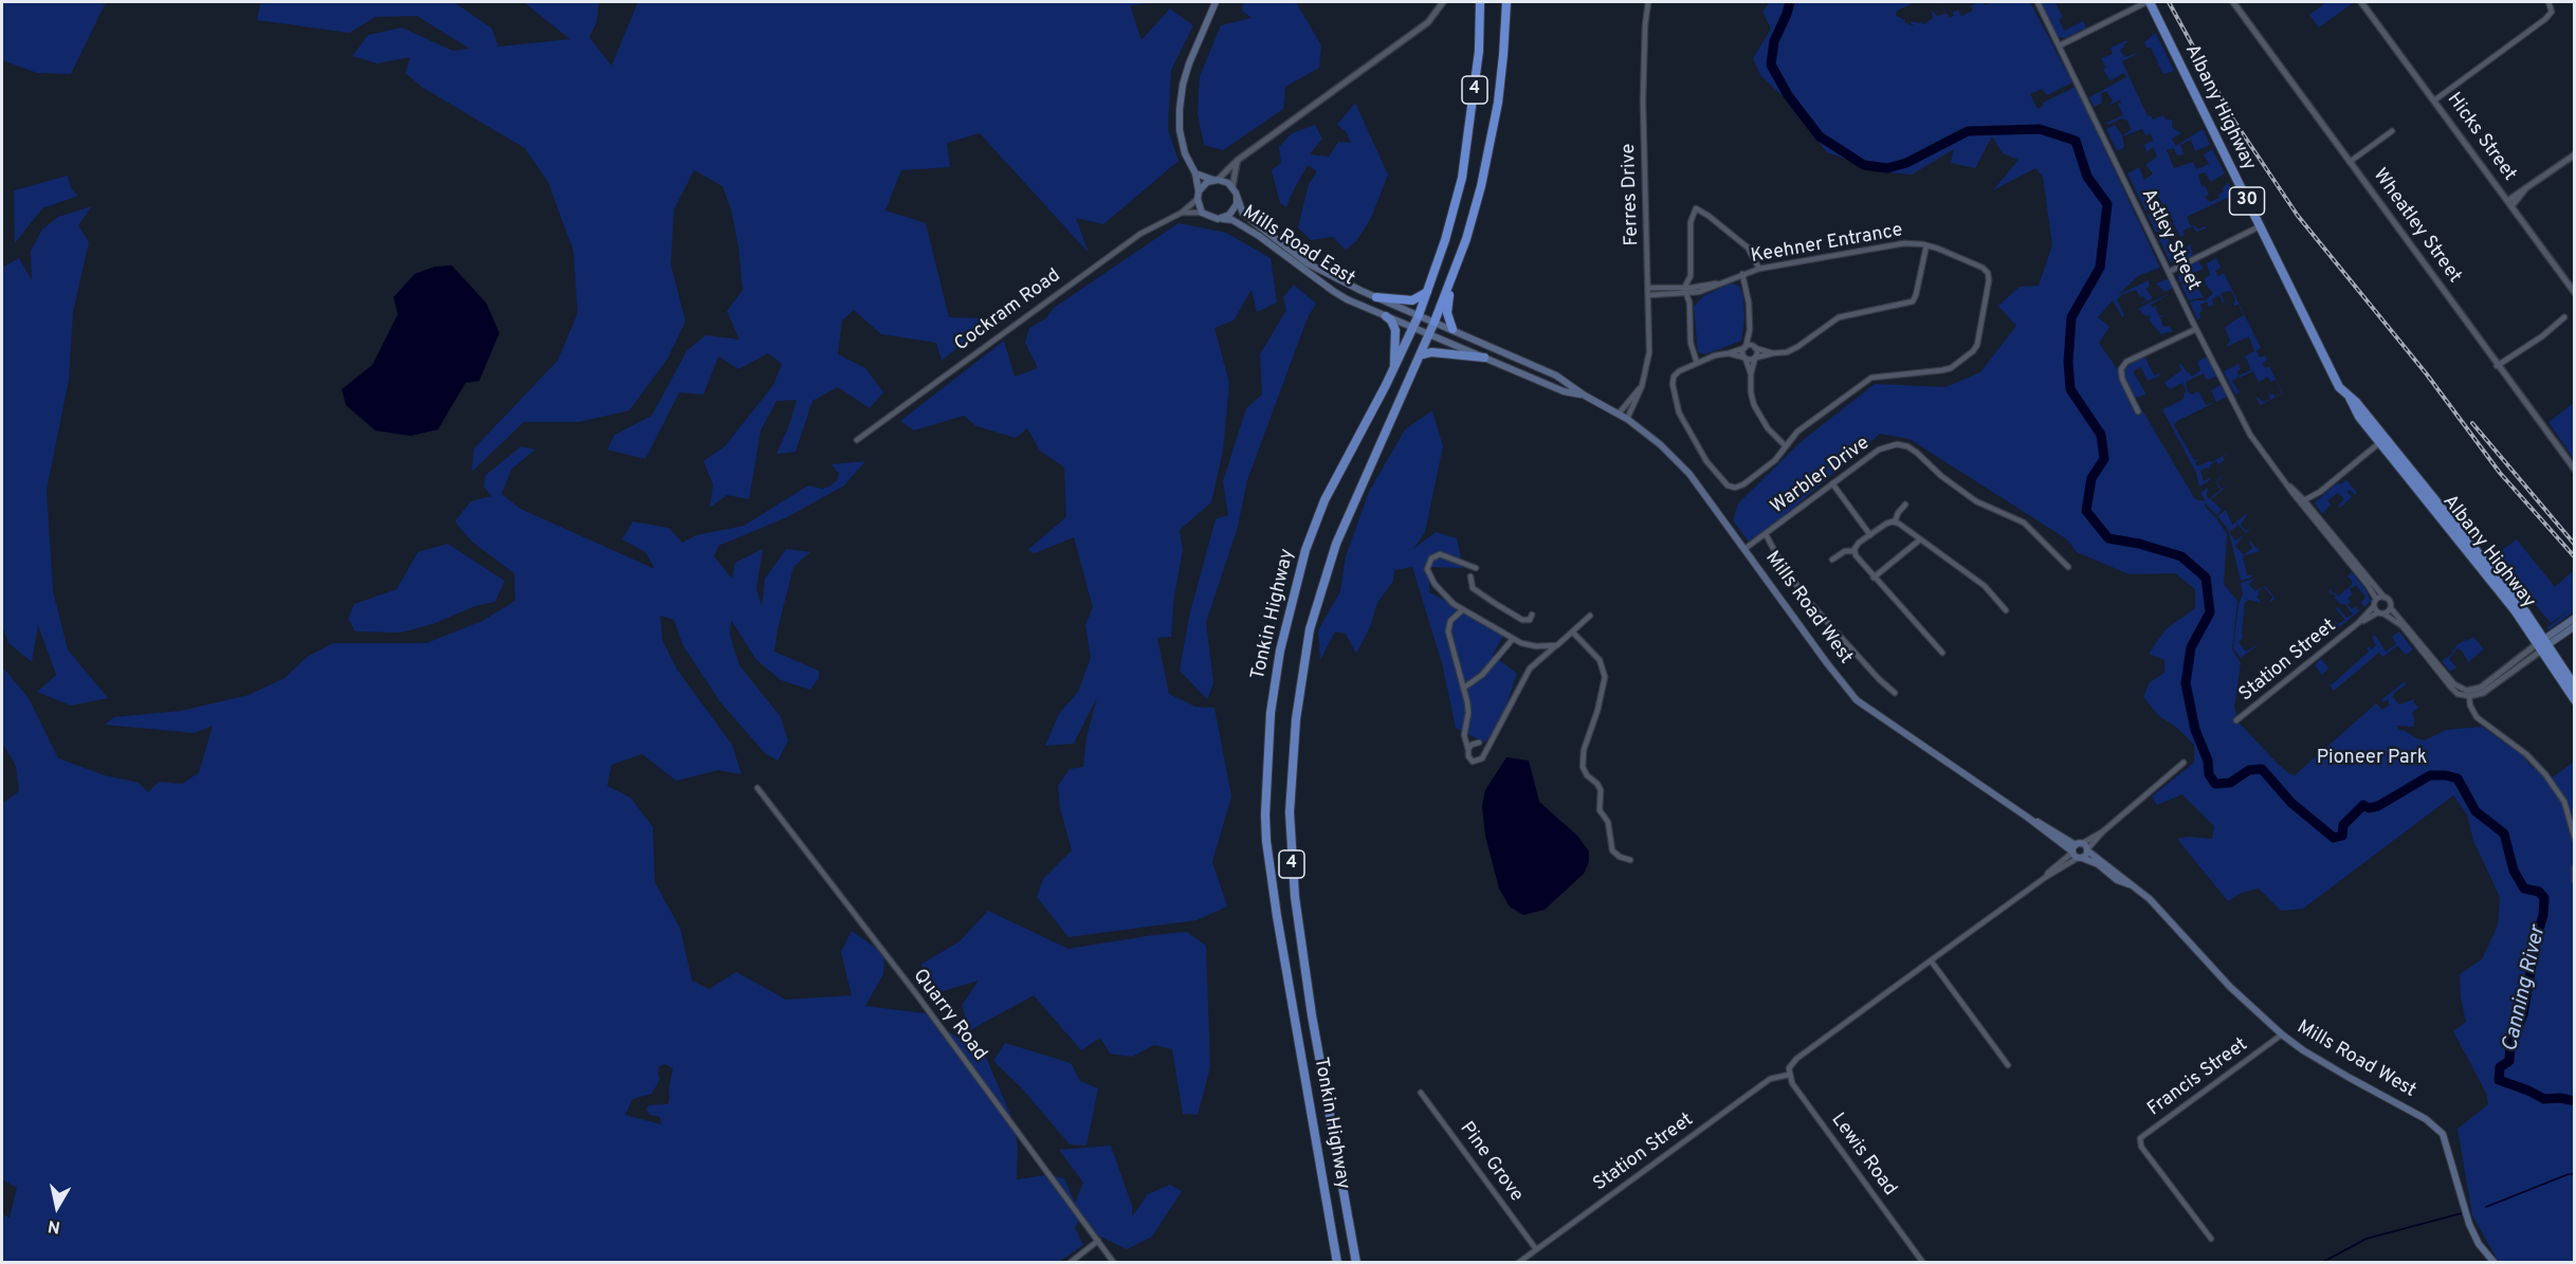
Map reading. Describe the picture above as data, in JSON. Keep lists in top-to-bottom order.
{
  "streets": {
    "highway": [
      "4",
      "Albany Highway",
      "30",
      "Tonkin Highway"
    ],
    "main road": ["Mills Road East", "Mills Road West"],
    "street": [
      "Hicks Street",
      "Ferres Drive",
      "Wheatley Street",
      "Astley Street",
      "Keehner Entrance",
      "Cockram Road",
      "Warbler Drive",
      "Station Street",
      "Quarry Road",
      "Francis Street",
      "Lewis Road",
      "Pine Grove"
    ]
  },
  "crossings": [
    ["Ferres Drive", "Keehner Entrance"],
    ["Ferres Drive", "Mills Road West"],
    ["Astley Street", "Station Street"],
    ["Mills Road East", "Cockram Road"],
    ["Mills Road East", "Mills Road West"],
    ["Mills Road East", "Tonkin Highway"],
    ["Warbler Drive", "Mills Road West"],
    ["Mills Road West", "Tonkin Highway"],
    ["Mills Road West", "Francis Street"],
    ["Station Street", "Lewis Road"],
    ["Station Street", "Pine Grove"]
  ],
  "water": ["Canning River"],
  "parks": ["Pioneer Park"],
  "north": "bottom"
}
